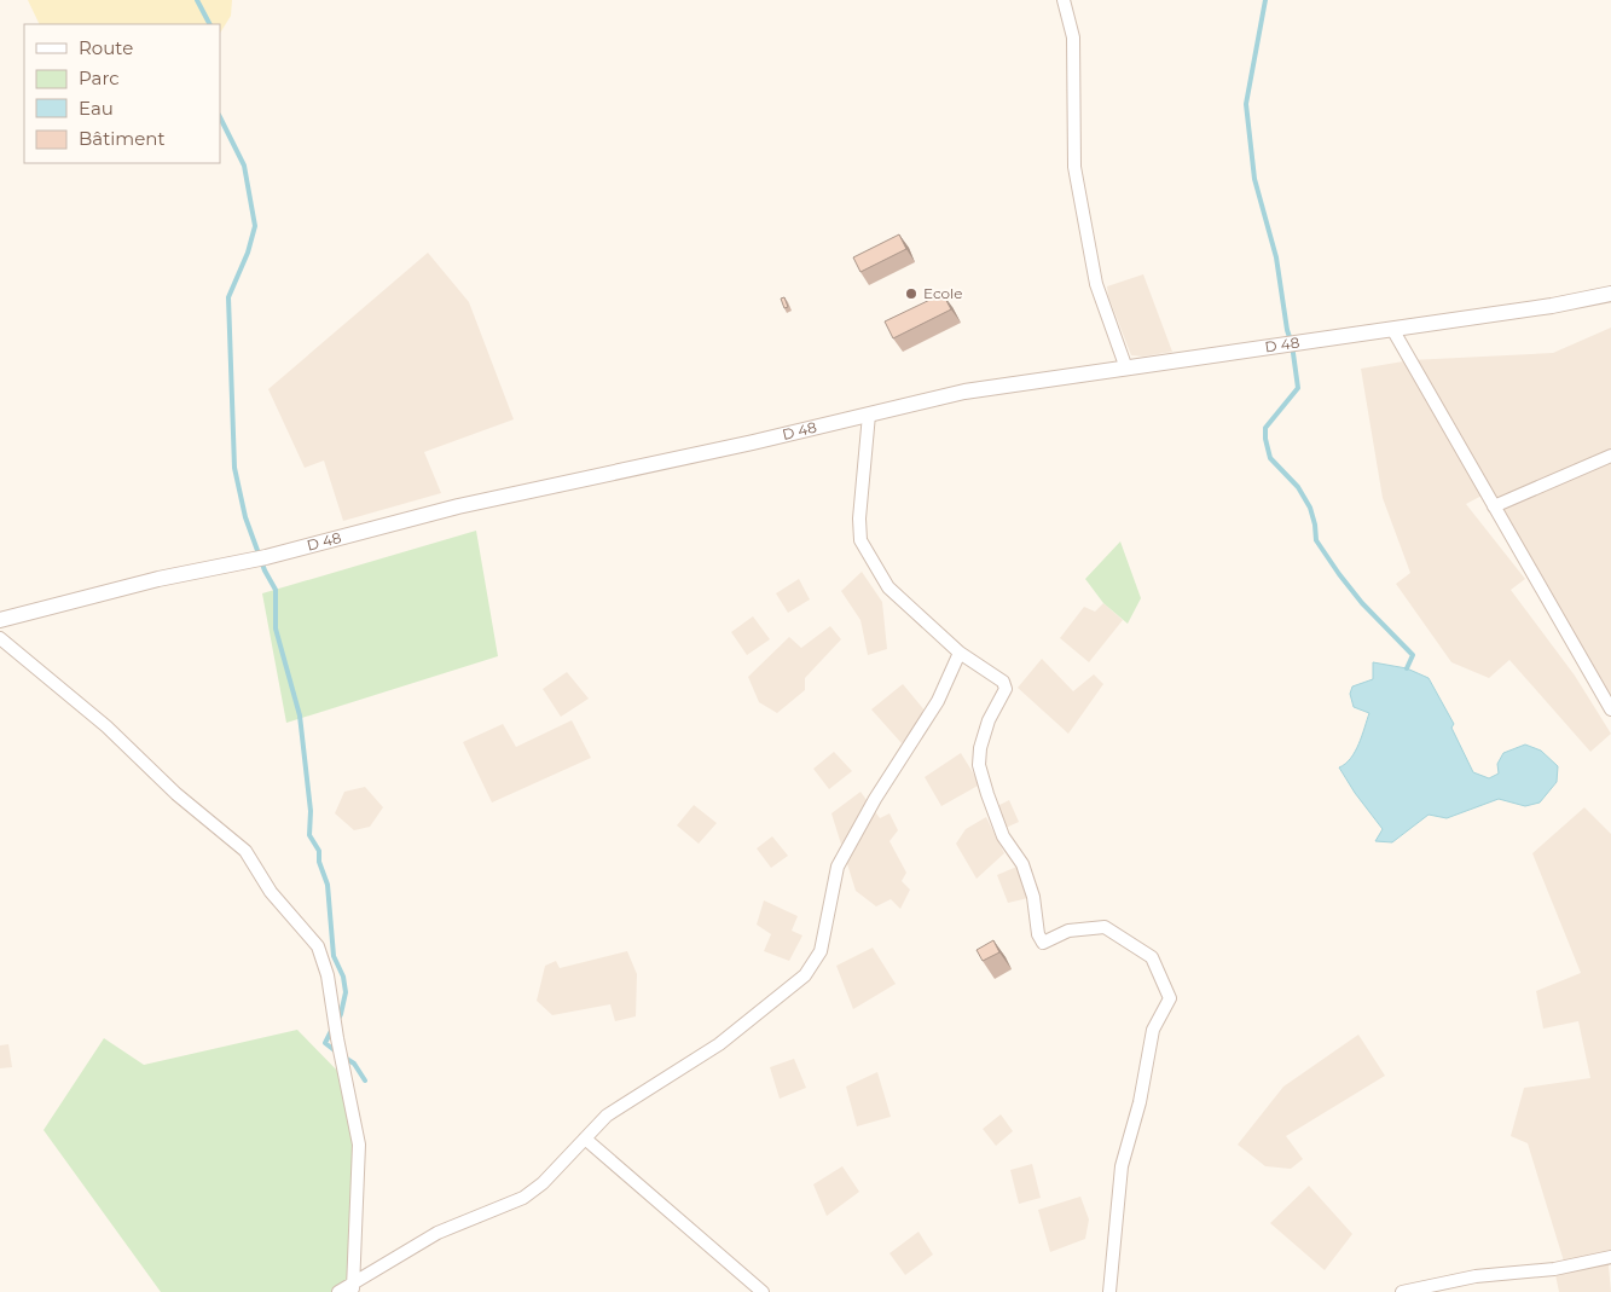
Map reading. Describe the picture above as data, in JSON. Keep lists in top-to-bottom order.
{
  "streets": {
    "street": ["D 48"]
  },
  "places": ["Ecole"],
  "legend": [
    "Route",
    "Parc",
    "Eau",
    "Bâtiment"
  ]
}
